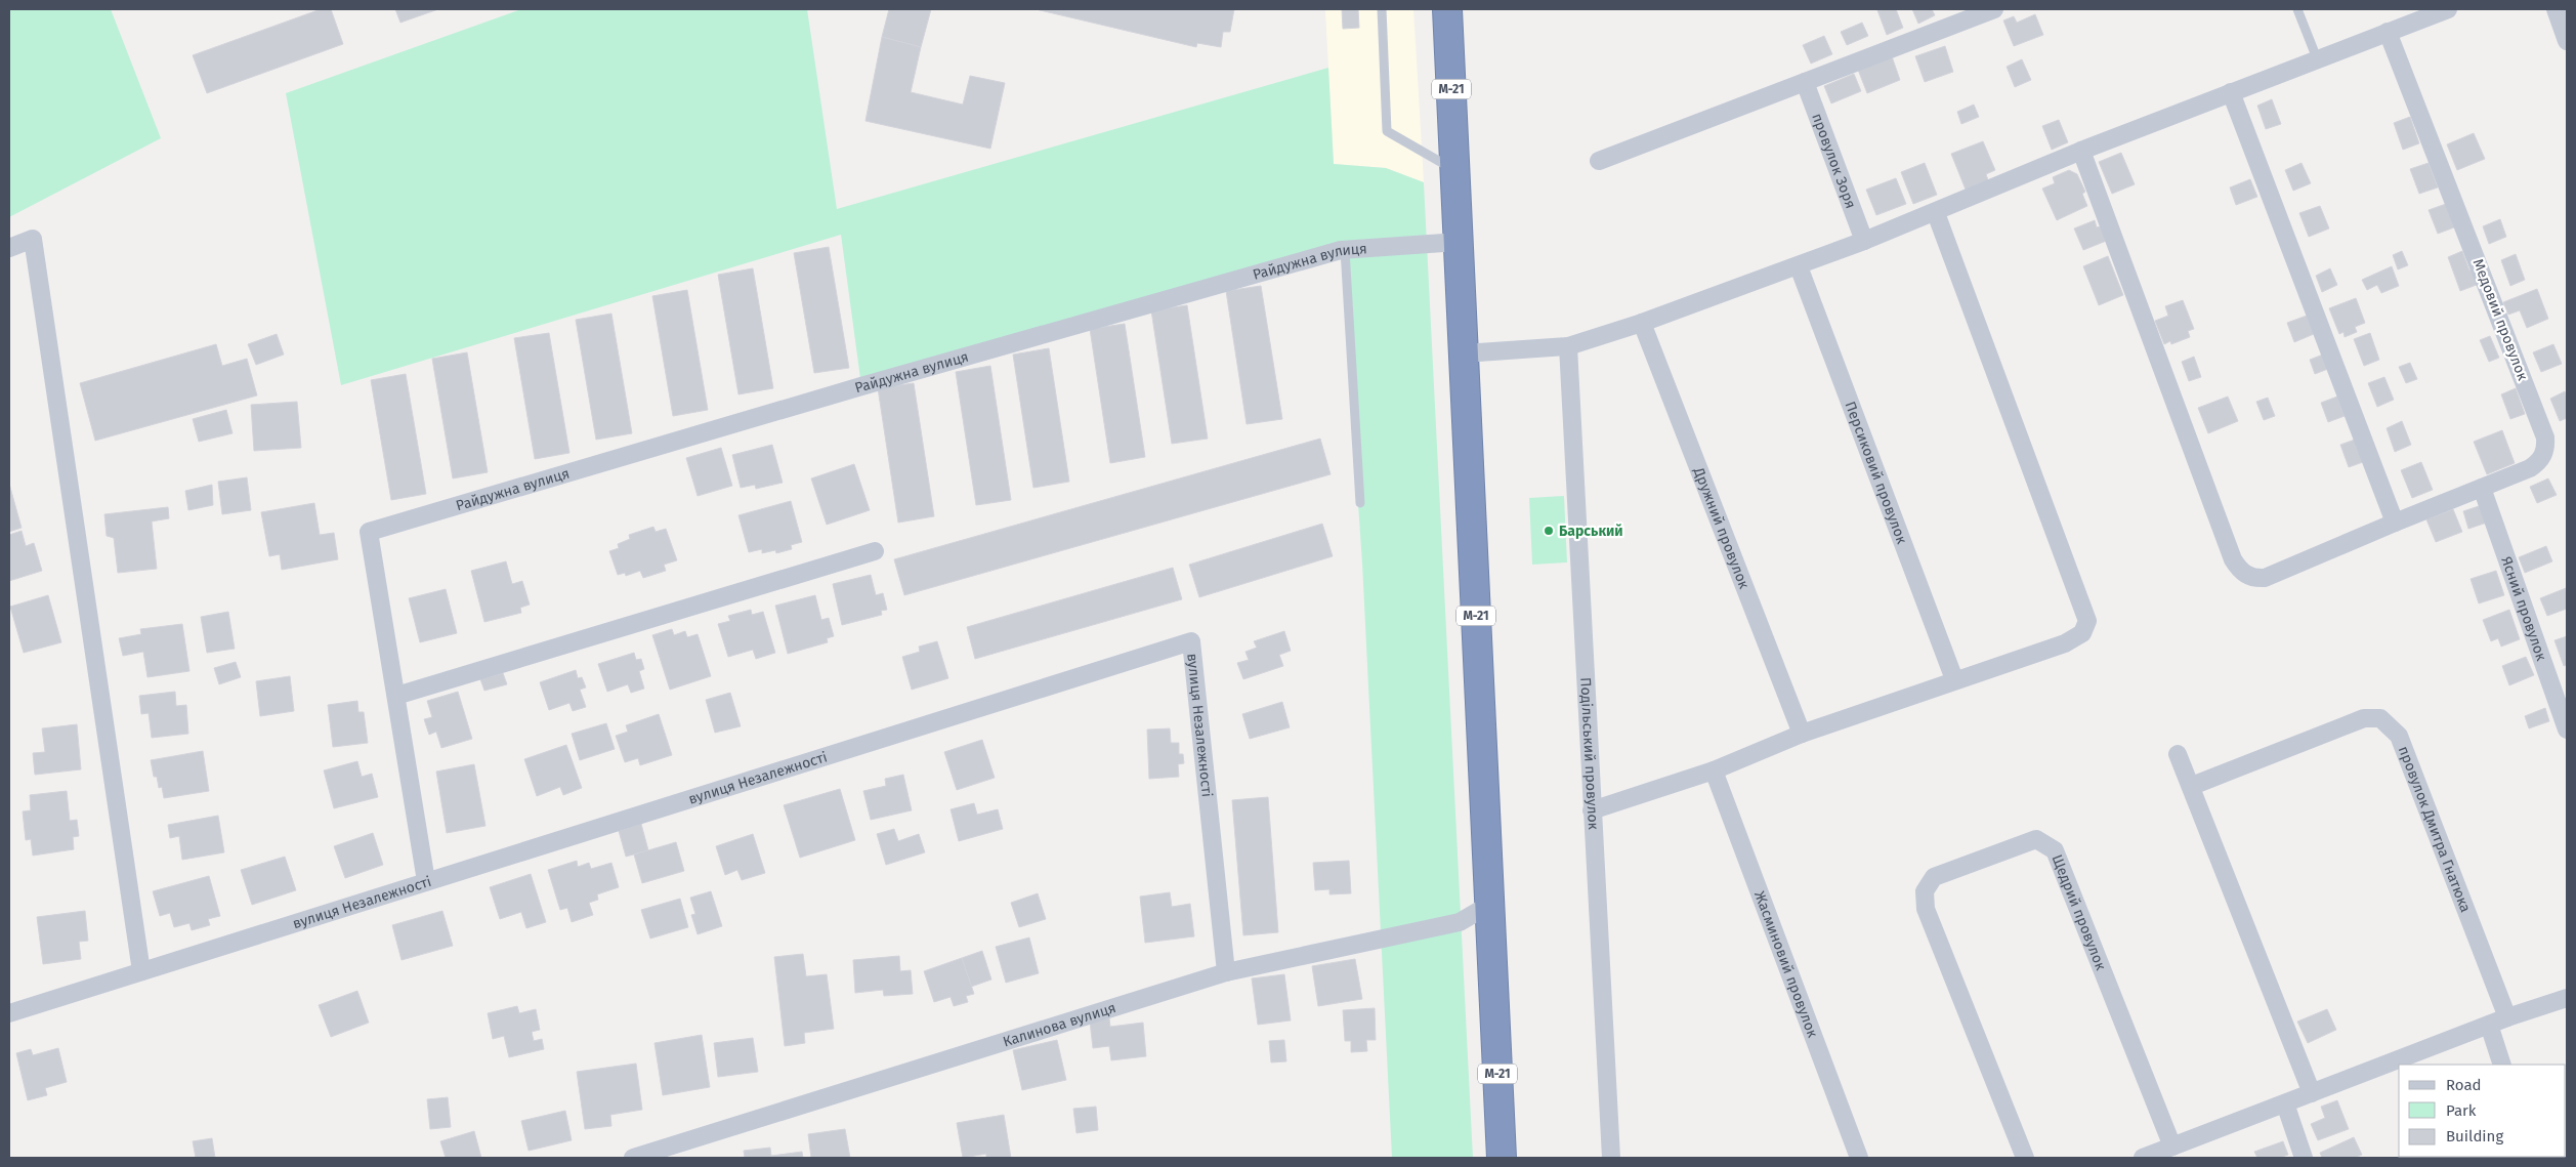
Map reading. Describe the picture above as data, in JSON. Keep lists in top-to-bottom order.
{
  "streets": {
    "highway": ["М-21"],
    "street": [
      "провулок Зоря",
      "Райдужна вулиця",
      "Медовий провулок",
      "Персиковий провулок",
      "Дружний провулок",
      "Ясний провулок",
      "вулиця Незалежності",
      "Подільський провулок",
      "провулок Дмитра Гнатюка",
      "Щедрий провулок",
      "Жасминовий провулок",
      "Калинова вулиця"
    ]
  },
  "crossings": [
    ["М-21", "Райдужна вулиця"],
    ["М-21", "Калинова вулиця"],
    ["Медовий провулок", "Ясний провулок"],
    ["вулиця Незалежності", "Калинова вулиця"]
  ],
  "places": ["Барський"],
  "legend": ["Road", "Park", "Building"]
}
